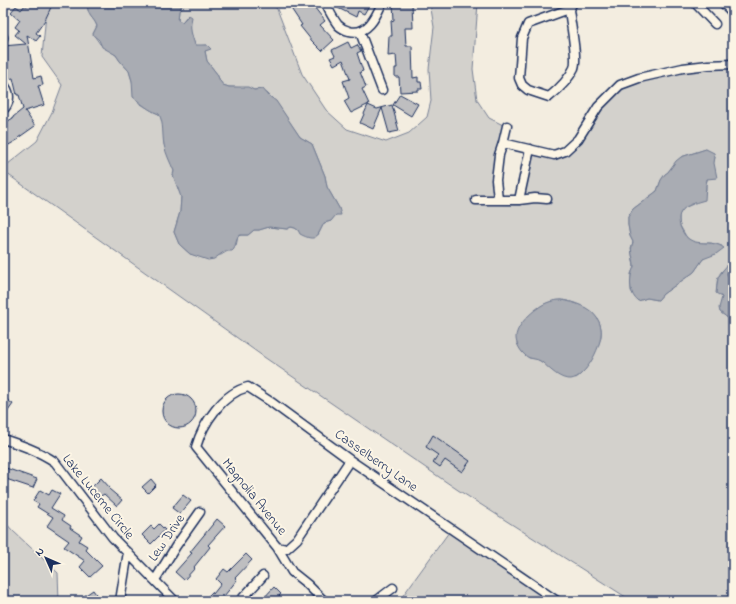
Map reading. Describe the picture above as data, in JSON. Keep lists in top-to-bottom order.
{
  "streets": {
    "street": [
      "Casselberry Lane",
      "Lake Lucerne Circle",
      "Magnolia Avenue",
      "Lew Drive"
    ]
  },
  "crossings": [
    ["Casselberry Lane", "Magnolia Avenue"]
  ],
  "north": "top left"
}
